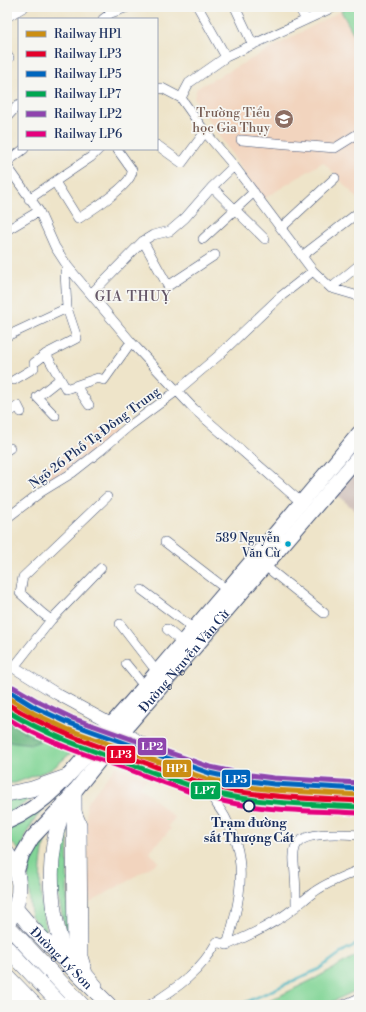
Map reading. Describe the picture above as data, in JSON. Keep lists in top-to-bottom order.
{
  "streets": {
    "highway": ["Đường Lý Sơn"],
    "main road": ["Đường Nguyễn Văn Cừ"],
    "street": ["Ngõ 26 Phố Tạ Đông Trung"]
  },
  "districts": ["GIA THUỴ"],
  "places": {
    "school or university": ["Trường Tiểu học Gia Thụy"],
    "other": ["589 Nguyễn Văn Cừ", "Trạm đường sắt Thượng Cát"]
  },
  "lines": [
    "rail line LP2",
    "rail line LP5",
    "rail line HP1",
    "rail line LP3",
    "rail line LP7",
    "rail line LP6"
  ],
  "legend": [
    "Railway HP1",
    "Railway LP3",
    "Railway LP5",
    "Railway LP7",
    "Railway LP2",
    "Railway LP6"
  ]
}
